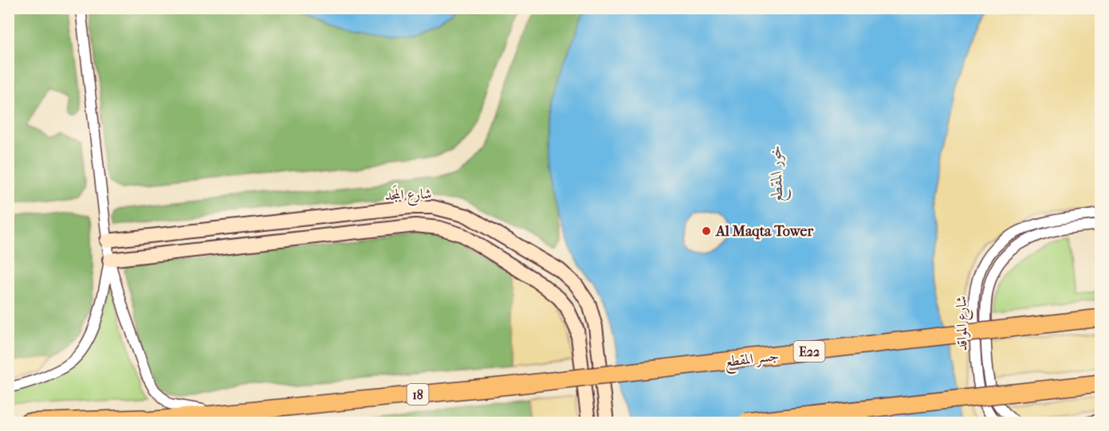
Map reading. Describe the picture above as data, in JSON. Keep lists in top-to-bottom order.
{
  "streets": {
    "highway": ["E22", "جسر المقطع", "18"],
    "street": ["شارع المَجد", "شارع المواقد"]
  },
  "crossings": [
    ["جسر المقطع", "18"]
  ],
  "water": ["خور المقطع"],
  "places": ["Al Maqta Tower"]
}
